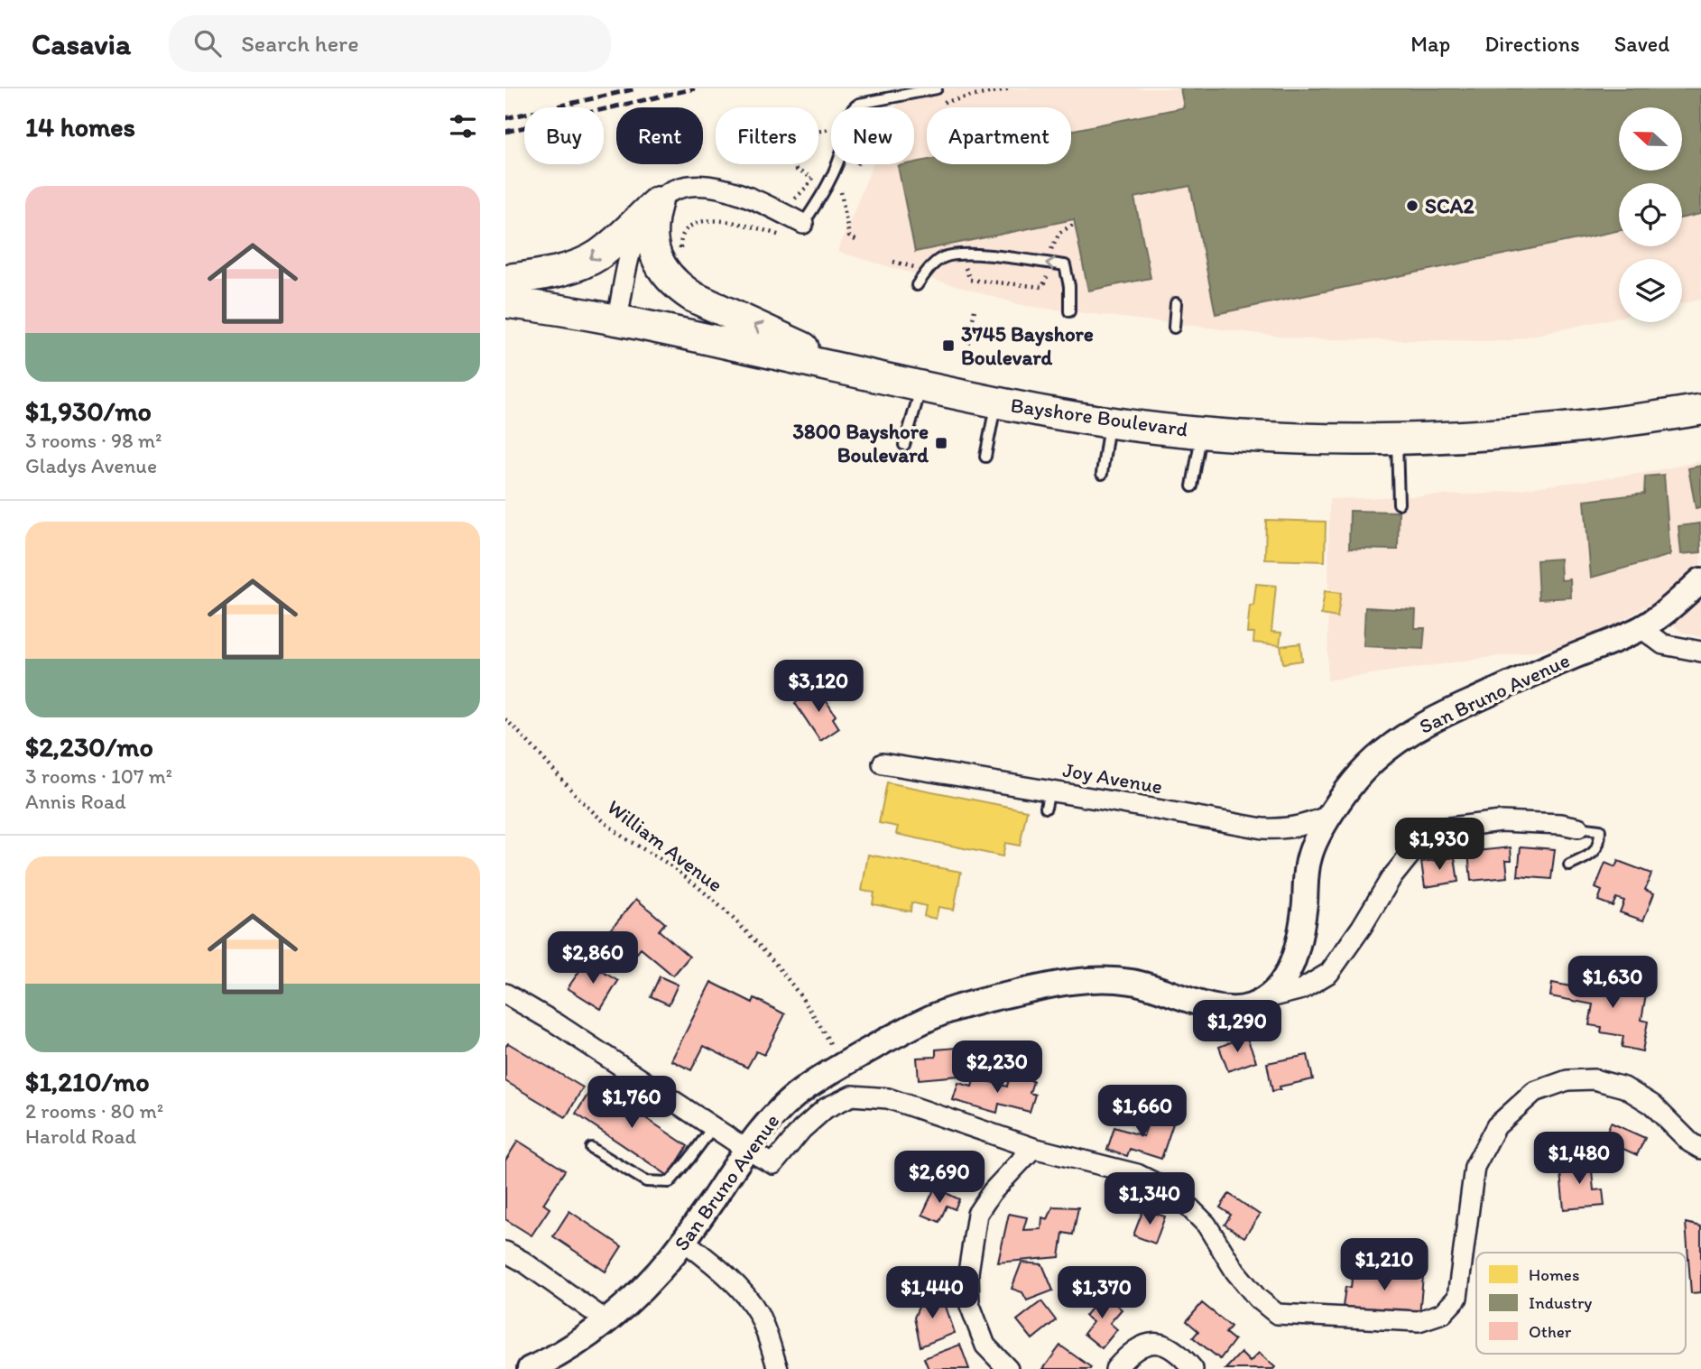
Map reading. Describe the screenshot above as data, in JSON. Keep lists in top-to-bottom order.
{
  "streets": {
    "main road": ["Bayshore Boulevard"],
    "street": ["San Bruno Avenue", "Joy Avenue"],
    "path": ["William Avenue"]
  },
  "crossings": [
    ["San Bruno Avenue", "Joy Avenue"],
    ["San Bruno Avenue", "William Avenue"]
  ],
  "places": {
    "other": ["SCA2"],
    "transit": ["3745 Bayshore Boulevard", "3800 Bayshore Boulevard"]
  },
  "legend": ["Homes", "Industry", "Other"],
  "north": "left",
  "page": {
    "header": "Casavia",
    "search": "Search here",
    "nav": ["Map", "Directions", "Saved"],
    "heading": "14 homes",
    "chip": [
      "Buy",
      "Rent",
      "Filters",
      "New",
      "Apartment"
    ],
    "list": [
      {
        "name": "$1,930/mo",
        "note": "3 rooms · 98 m² · Gladys Avenue"
      },
      {
        "name": "$2,230/mo",
        "note": "3 rooms · 107 m² · Annis Road"
      },
      {
        "name": "$1,210/mo",
        "note": "2 rooms · 80 m² · Harold Road"
      }
    ],
    "price": [
      "$3,120",
      "$1,930",
      "$2,860",
      "$1,630",
      "$1,290",
      "$2,230",
      "$1,760",
      "$1,660",
      "$1,480",
      "$2,690",
      "$1,340",
      "$1,210",
      "$1,440",
      "$1,370"
    ]
  }
}
